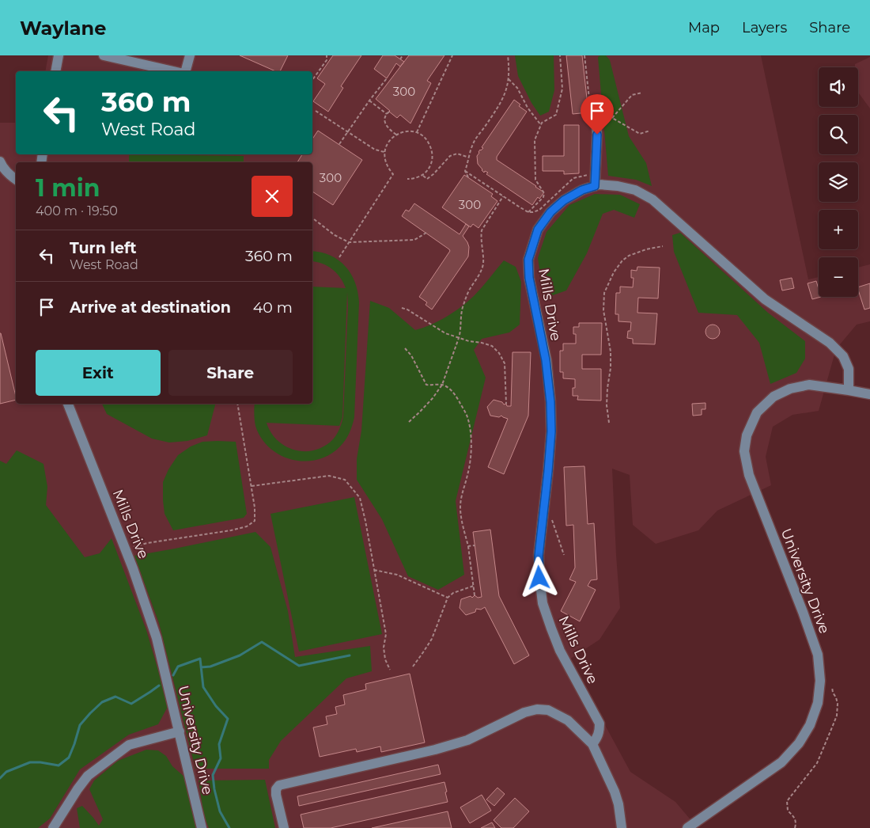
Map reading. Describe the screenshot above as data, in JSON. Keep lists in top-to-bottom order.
{
  "streets": {
    "street": ["Mills Drive", "University Drive"]
  },
  "crossings": [
    ["Mills Drive", "University Drive"]
  ],
  "house_numbers": ["300", "300", "300"],
  "page": {
    "header": "Waylane",
    "nav": ["Map", "Layers", "Share"],
    "map_buttons": ["+", "−"],
    "turn": ["360 m", "West Road"],
    "heading": ["1 min", "400 m · 19:50"],
    "list": [
      {
        "name": "Turn left",
        "note": "West Road",
        "value": "360 m"
      },
      {
        "name": "Arrive at destination",
        "value": "40 m"
      }
    ],
    "buttons": ["Exit", "Share"]
  }
}
